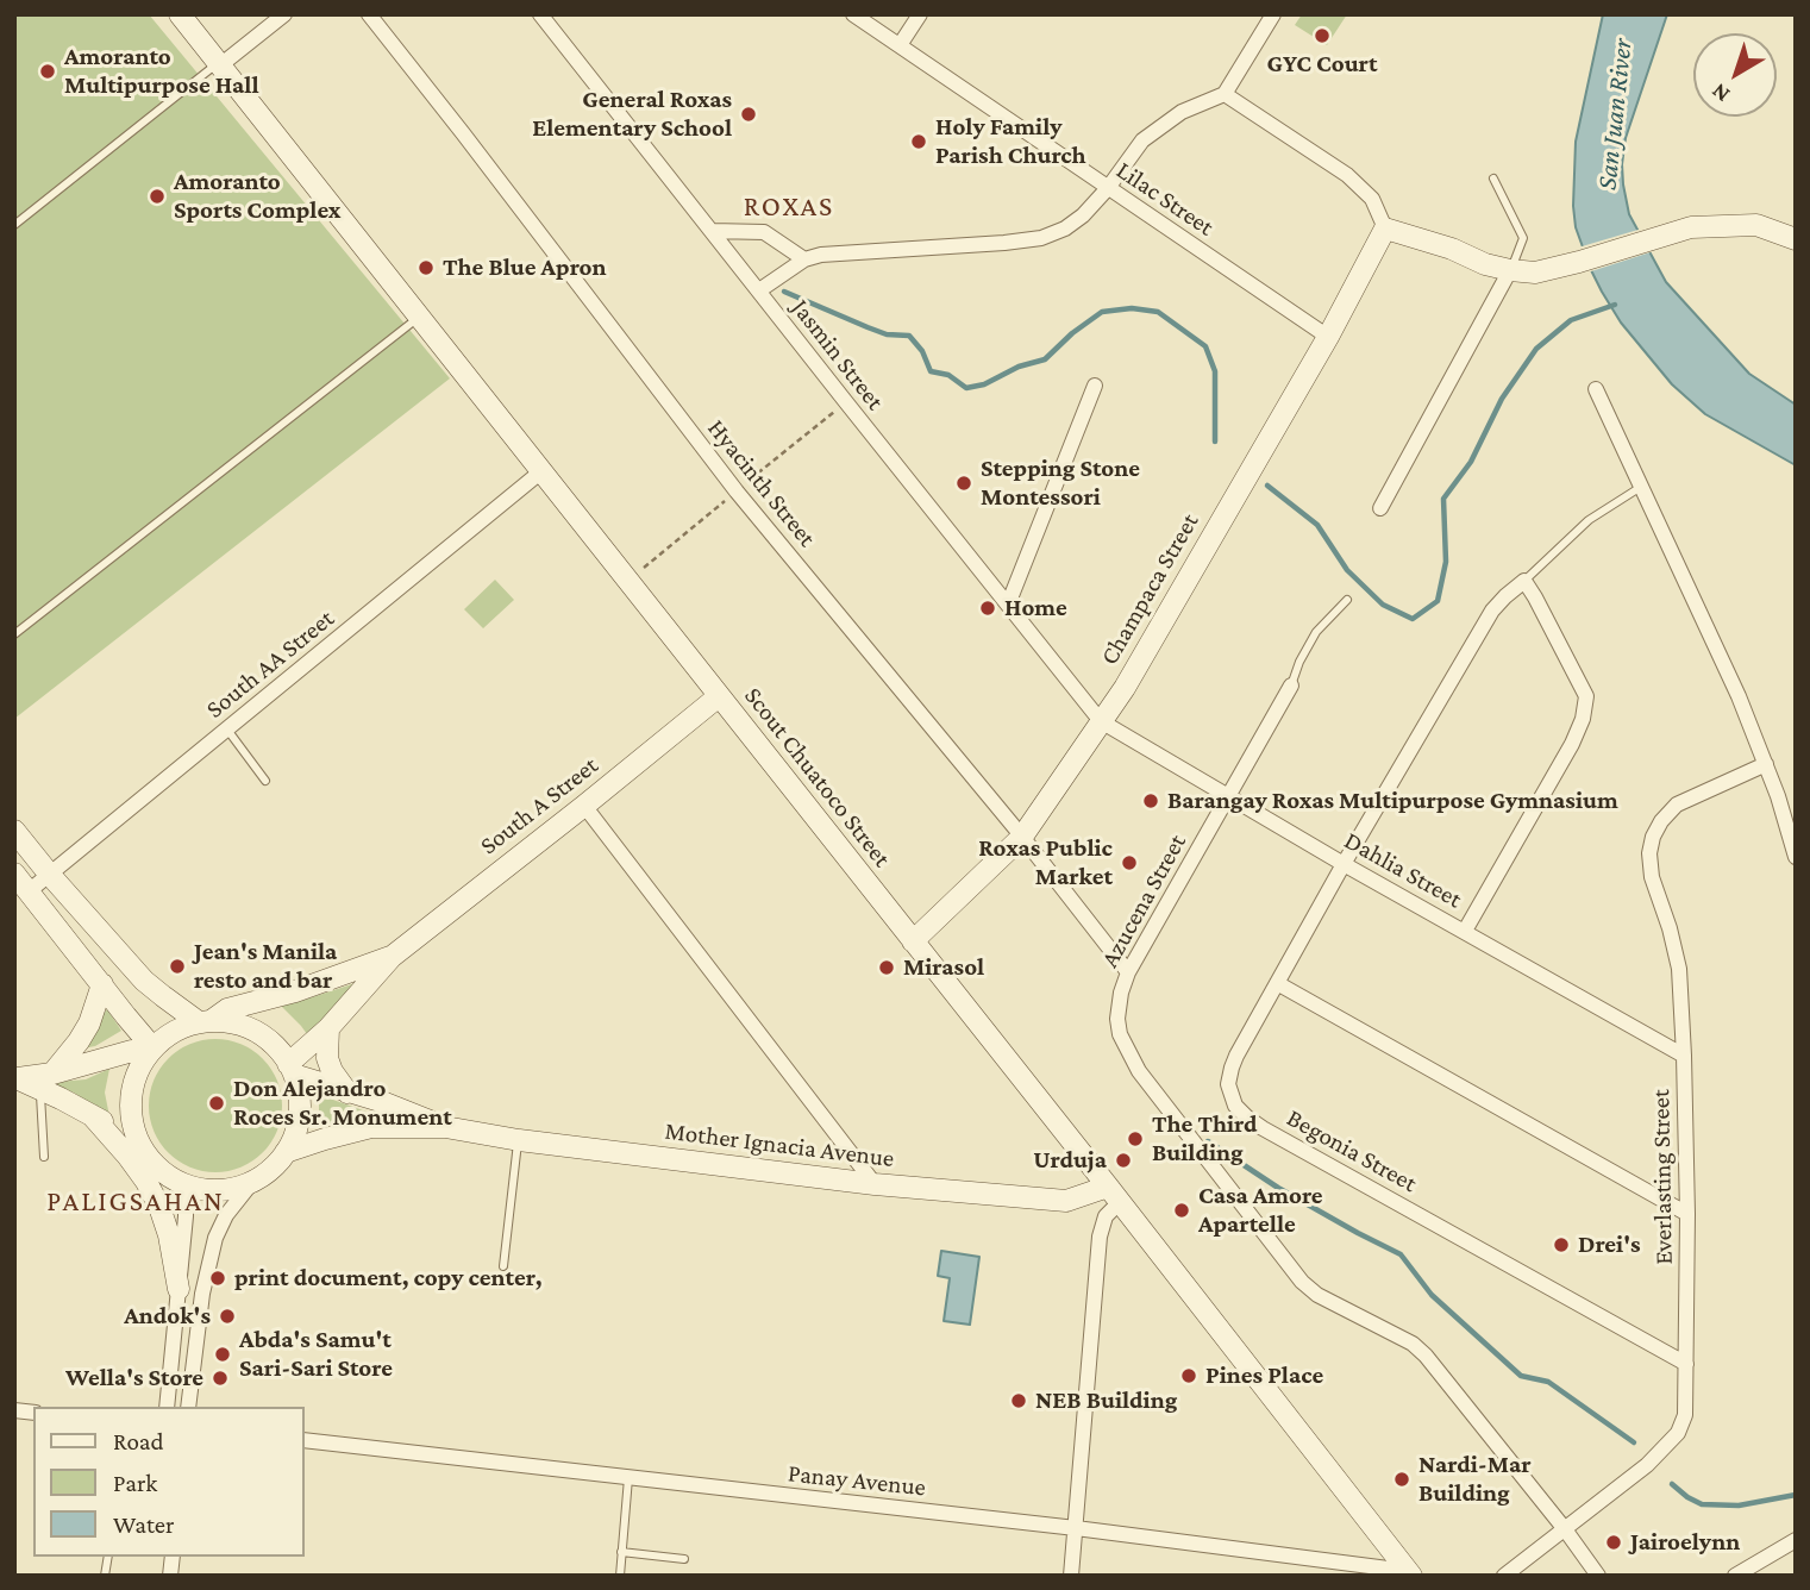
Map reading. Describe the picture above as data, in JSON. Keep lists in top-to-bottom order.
{
  "streets": {
    "street": [
      "Lilac Street",
      "Jasmin Street",
      "Hyacinth Street",
      "Champaca Street",
      "South AA Street",
      "Scout Chuatoco Street",
      "South A Street",
      "Dahlia Street",
      "Azucena Street",
      "Mother Ignacia Avenue",
      "Begonia Street",
      "Everlasting Street",
      "Panay Avenue"
    ]
  },
  "crossings": [
    ["Lilac Street", "Champaca Street"],
    ["Jasmin Street", "Champaca Street"],
    ["Jasmin Street", "Dahlia Street"],
    ["Hyacinth Street", "Champaca Street"],
    ["Hyacinth Street", "Azucena Street"],
    ["Champaca Street", "Scout Chuatoco Street"],
    ["Champaca Street", "Dahlia Street"],
    ["South AA Street", "Scout Chuatoco Street"],
    ["Scout Chuatoco Street", "South A Street"],
    ["Scout Chuatoco Street", "Mother Ignacia Avenue"],
    ["Scout Chuatoco Street", "Panay Avenue"],
    ["South A Street", "Mother Ignacia Avenue"],
    ["Dahlia Street", "Azucena Street"],
    ["Dahlia Street", "Begonia Street"],
    ["Dahlia Street", "Everlasting Street"],
    ["Azucena Street", "Everlasting Street"],
    ["Begonia Street", "Everlasting Street"]
  ],
  "districts": ["ROXAS", "PALIGSAHAN"],
  "water": ["San Juan River"],
  "places": [
    "GYC Court",
    "Amoranto Multipurpose Hall",
    "General Roxas Elementary School",
    "Holy Family Parish Church",
    "Amoranto Sports Complex",
    "The Blue Apron",
    "Stepping Stone Montessori",
    "Home",
    "Barangay Roxas Multipurpose Gymnasium",
    "Roxas Public Market",
    "Jean's Manila resto and bar",
    "Mirasol",
    "Don Alejandro Roces Sr. Monument",
    "The Third Building",
    "Urduja",
    "Casa Amore Apartelle",
    "Drei's",
    "print document, copy center,",
    "Andok's",
    "Abda's Samu't Sari-Sari Store",
    "Pines Place",
    "Wella's Store",
    "NEB Building",
    "Nardi-Mar Building",
    "Jairoelynn"
  ],
  "legend": ["Road", "Park", "Water"],
  "north": "bottom left"
}
